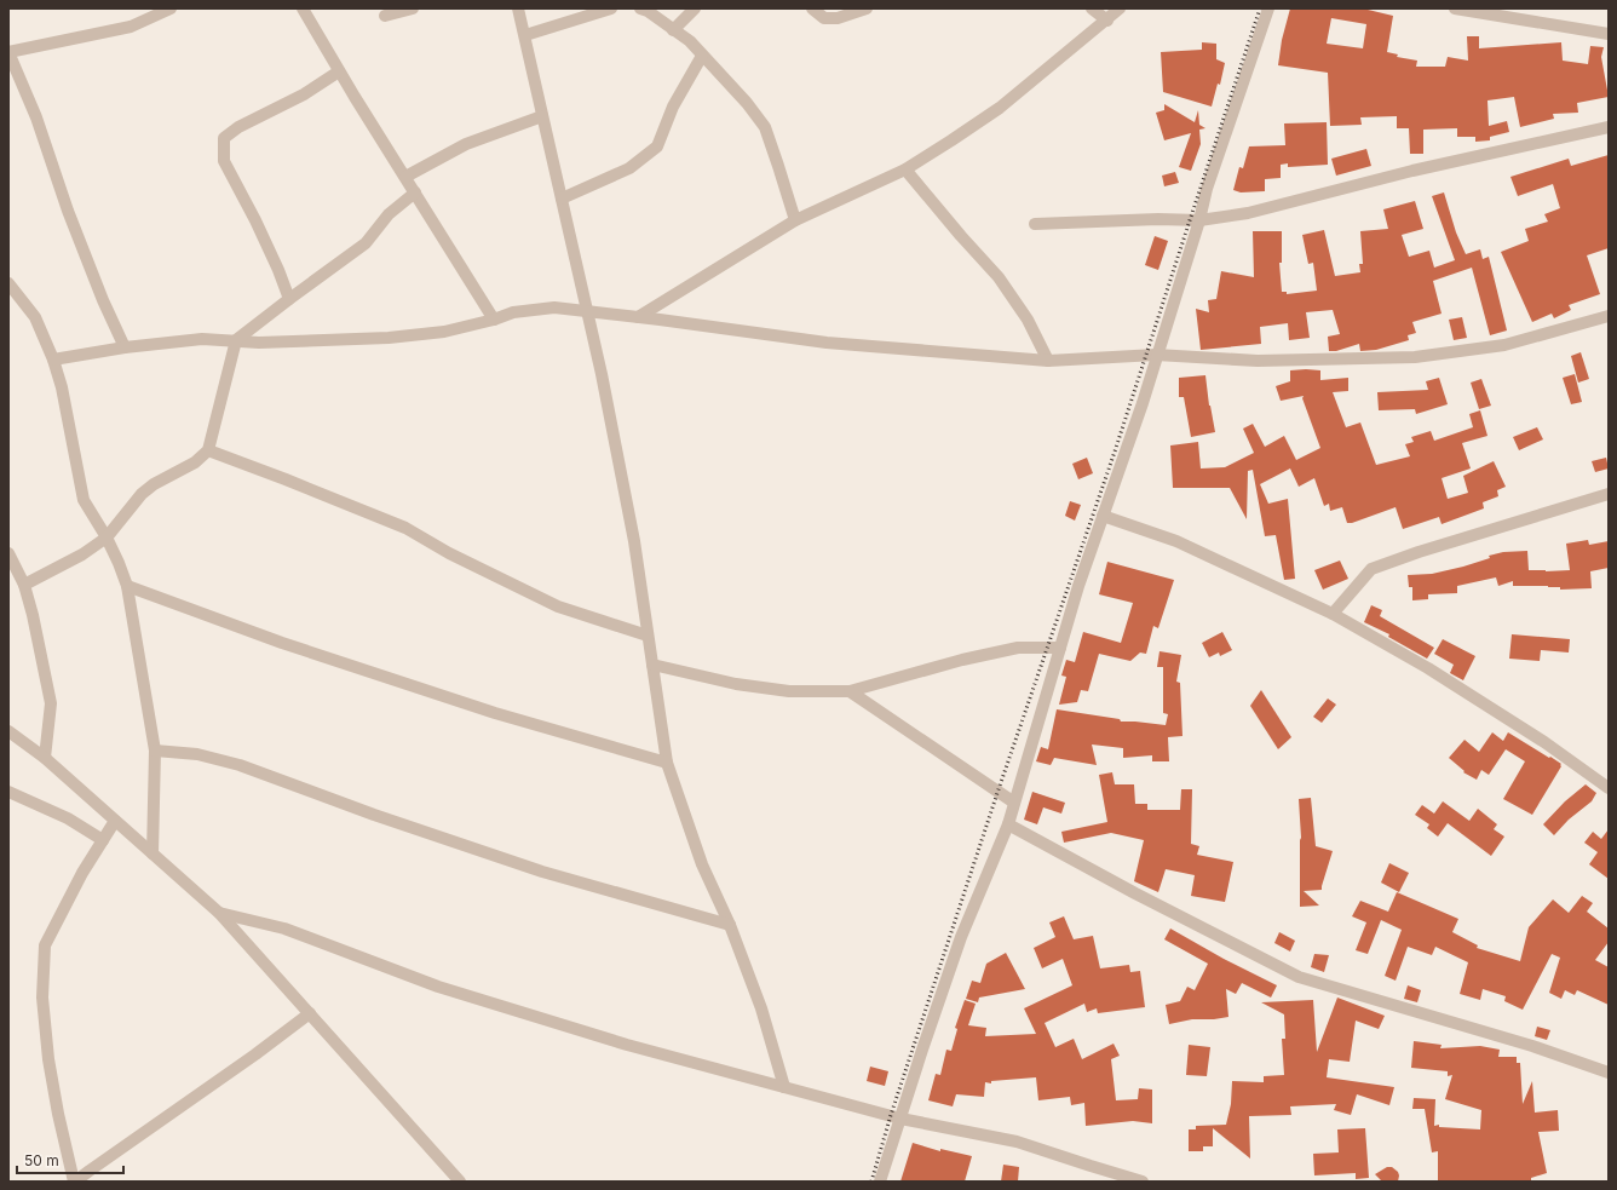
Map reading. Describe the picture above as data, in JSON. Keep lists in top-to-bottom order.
{
  "scale_bar": "50 m"
}
